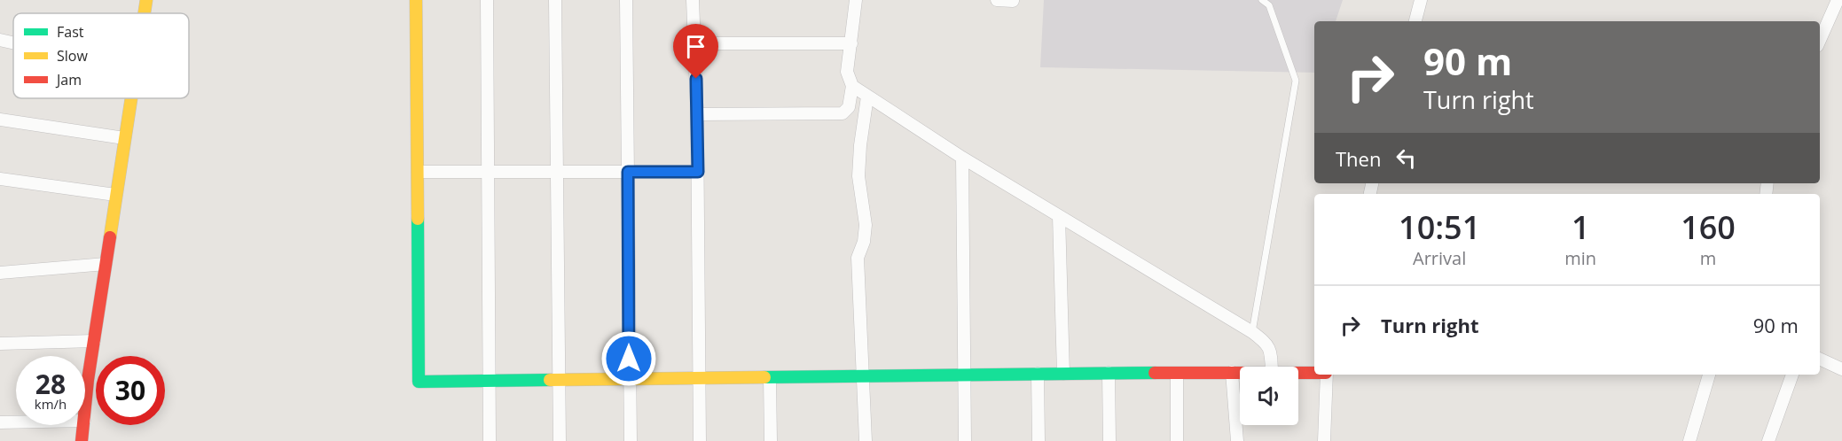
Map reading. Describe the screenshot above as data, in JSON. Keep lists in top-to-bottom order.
{
  "legend": ["Fast", "Slow", "Jam"],
  "page": {
    "turn": ["90 m", "Turn right"],
    "then": "Then",
    "eta": [
      "10:51",
      "Arrival",
      "1",
      "min",
      "160",
      "m"
    ],
    "list": [
      {
        "name": "Turn right",
        "value": "90 m"
      }
    ],
    "speed": "28 km/h",
    "limit": "30"
  }
}
